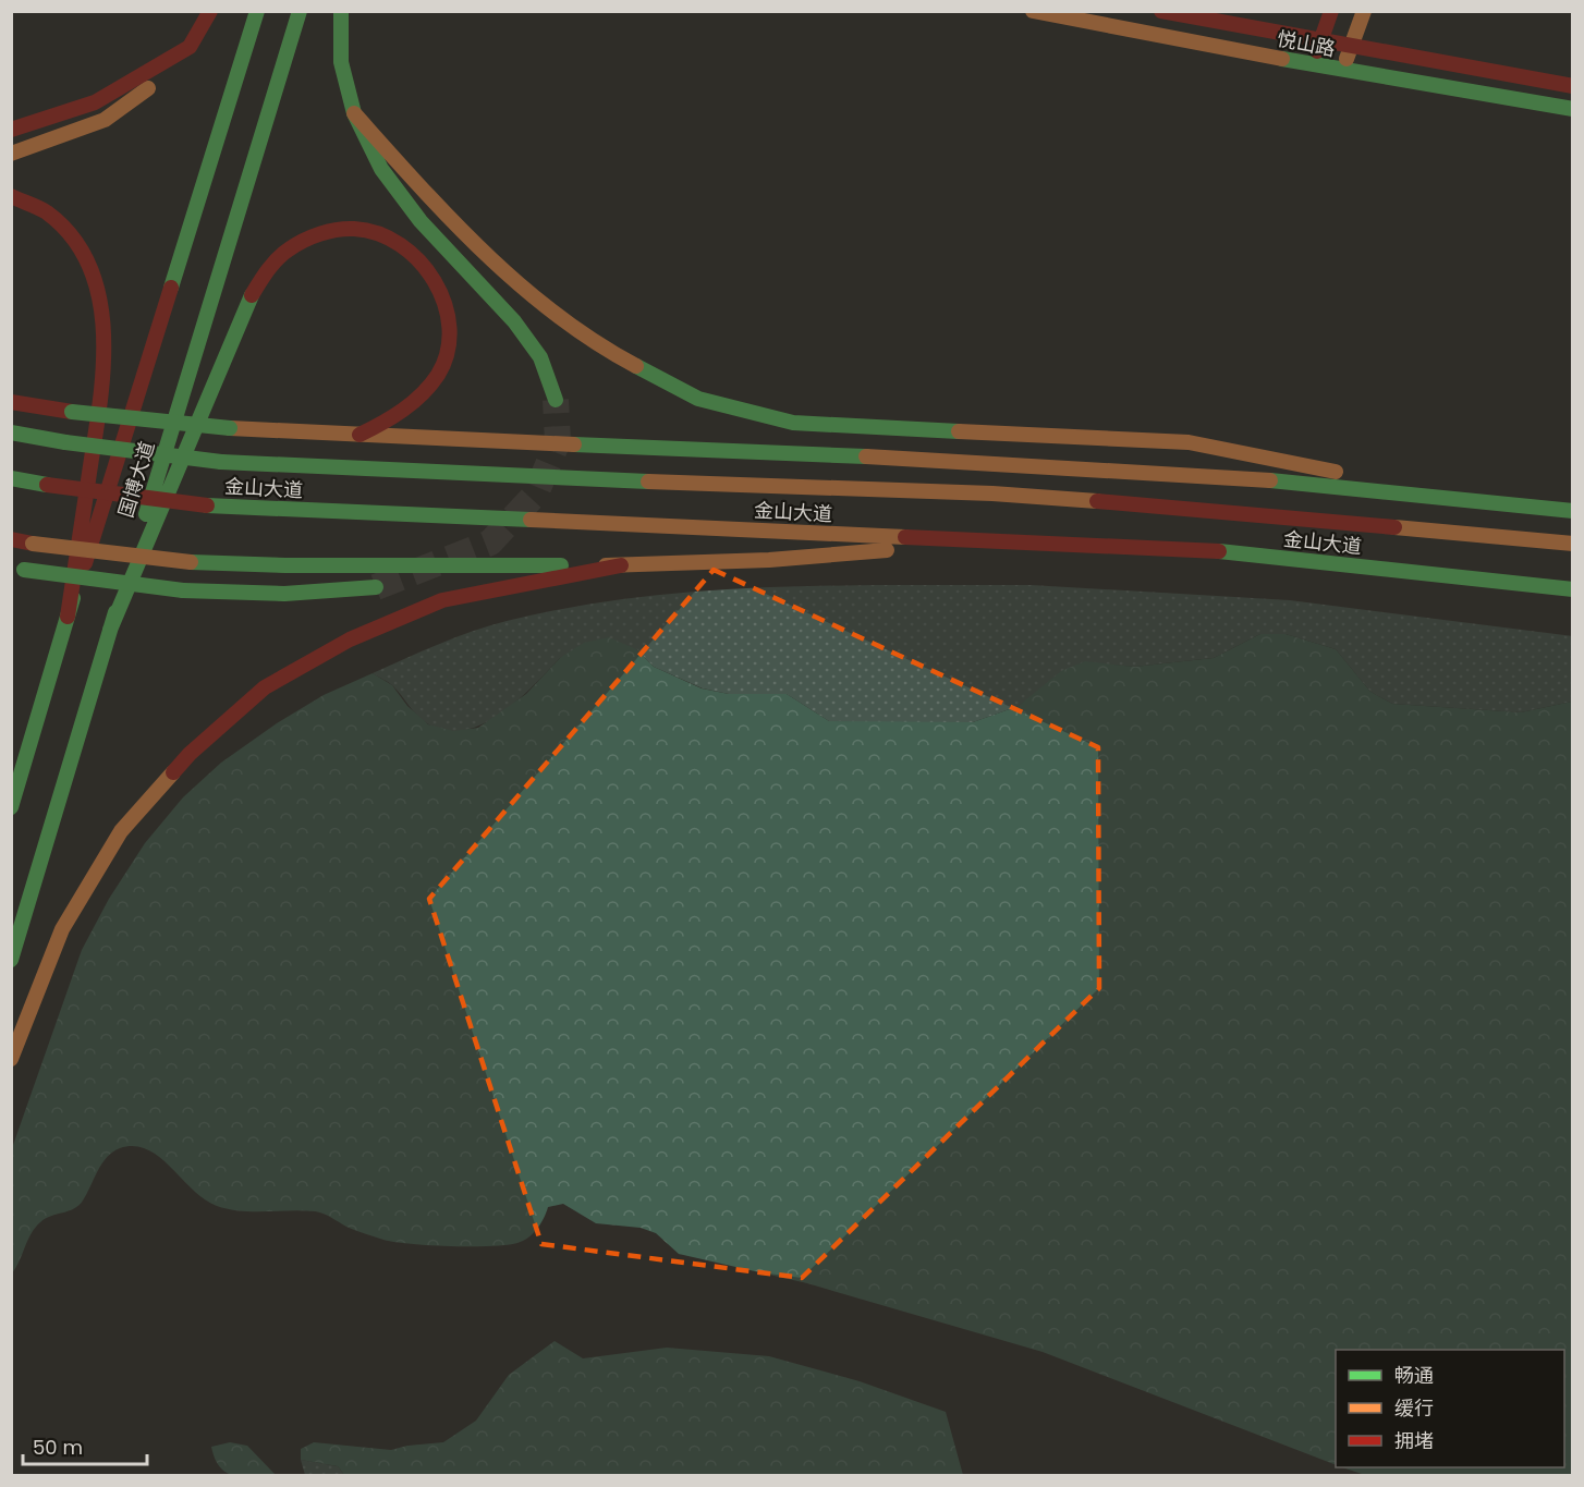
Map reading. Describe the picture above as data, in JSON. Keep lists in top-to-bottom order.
{
  "streets": {
    "main road": ["悦山路", "国博大道", "金山大道"]
  },
  "legend": ["畅通", "缓行", "拥堵"],
  "scale_bar": "50 m"
}
